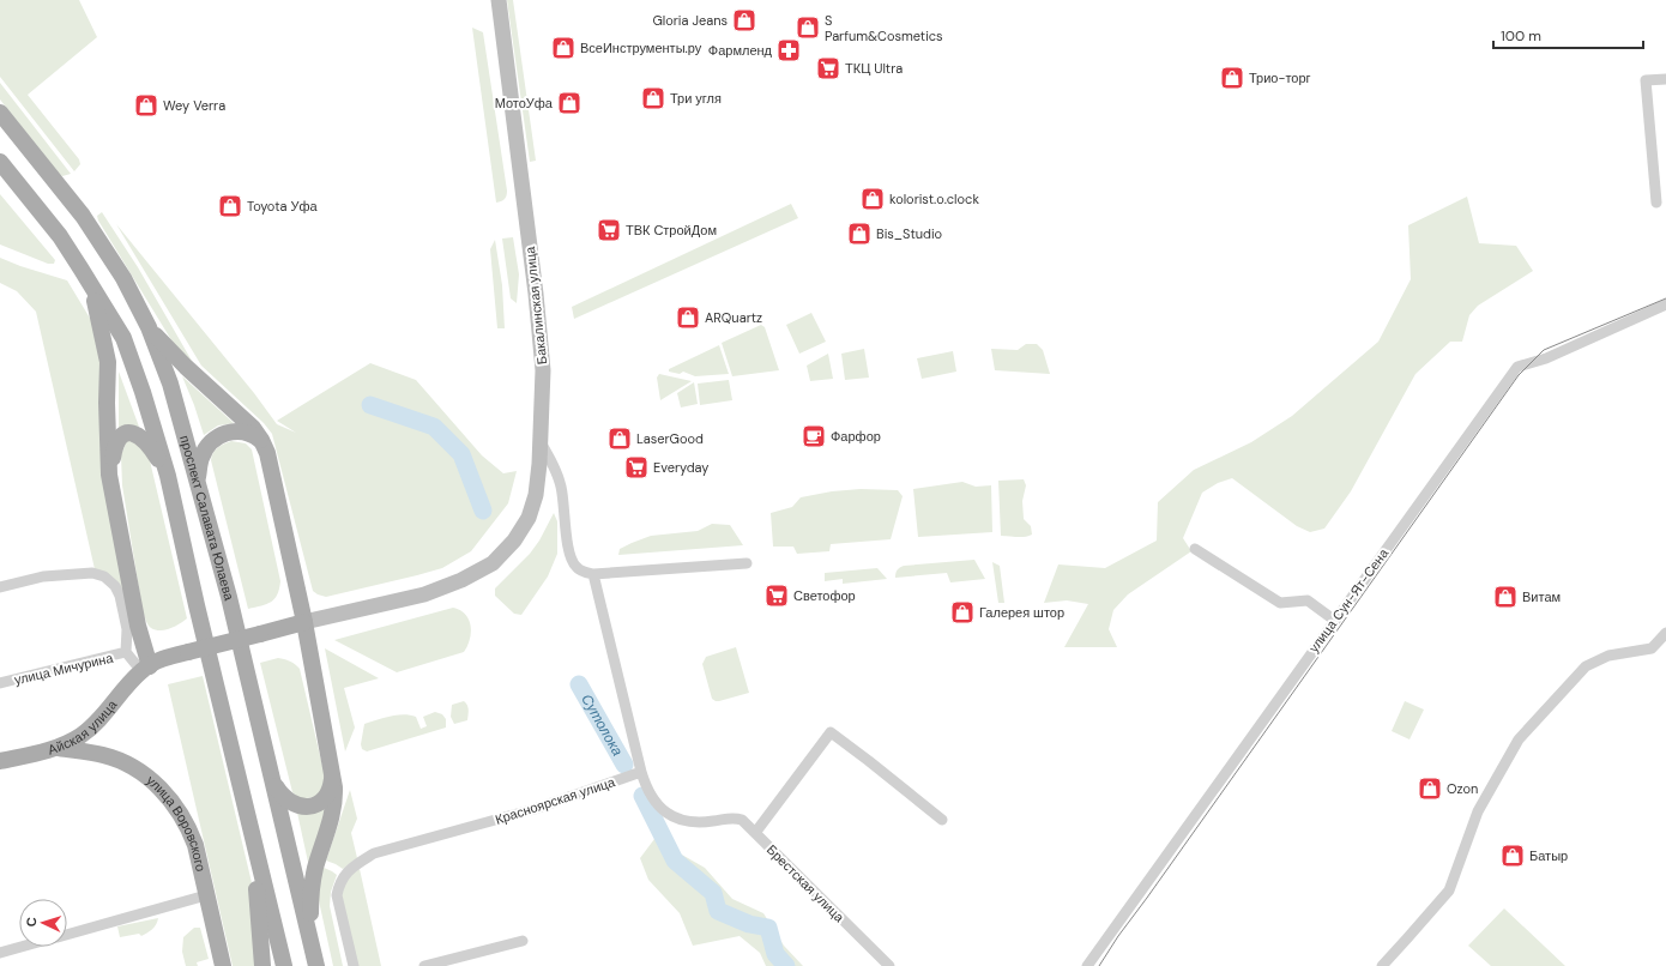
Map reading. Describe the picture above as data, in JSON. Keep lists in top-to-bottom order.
{
  "streets": {
    "main road": [
      "Бакалинская улица",
      "проспект Салавата Юлаева",
      "Айская улица",
      "улица Воровского"
    ],
    "street": [
      "улица Сун-Ят-Сена",
      "улица Мичурина",
      "Красноярская улица",
      "Брестская улица"
    ]
  },
  "crossings": [
    ["Айская улица", "улица Воровского"],
    ["Красноярская улица", "Брестская улица"]
  ],
  "water": ["Сутолока"],
  "places": {
    "shop": [
      "Gloria Jeans",
      "S Parfum&Cosmetics",
      "ВсеИнструменты.ру",
      "Трио-торг",
      "Три угля",
      "МотоУфа",
      "Wey Verra",
      "kolorist.o.clock",
      "Toyota Уфа",
      "Bis_Studio",
      "ARQuartz",
      "LaserGood",
      "Витам",
      "Галерея штор",
      "Ozon",
      "Батыр"
    ],
    "pharmacy": ["Фармленд"],
    "supermarket": [
      "ТКЦ Ultra",
      "ТВК СтройДом",
      "Everyday",
      "Светофор"
    ],
    "cafe": ["Фарфор"]
  },
  "scale_bar": "100 m",
  "north": "left"
}
